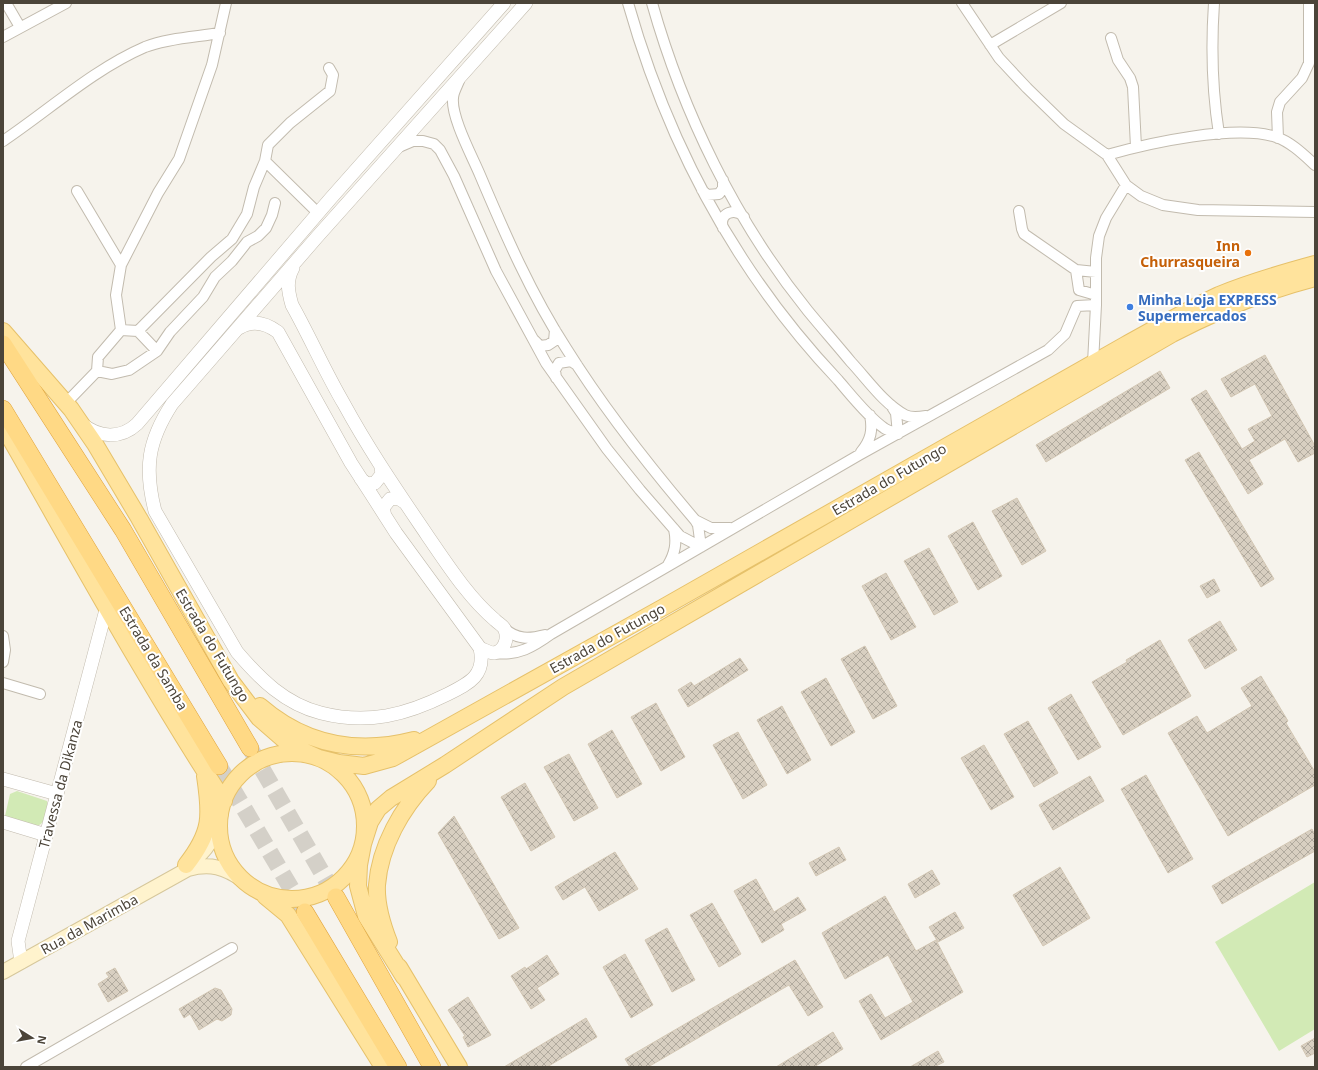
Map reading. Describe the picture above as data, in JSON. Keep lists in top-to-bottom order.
{
  "streets": {
    "highway": ["Estrada do Futungo", "Estrada da Samba"],
    "main road": ["Rua da Marimba"],
    "street": ["Travessa da Dikanza"]
  },
  "crossings": [
    ["Travessa da Dikanza", "Rua da Marimba"]
  ],
  "places": ["Inn Churrasqueira", "Minha Loja EXPRESS Supermercados"],
  "north": "right"
}
